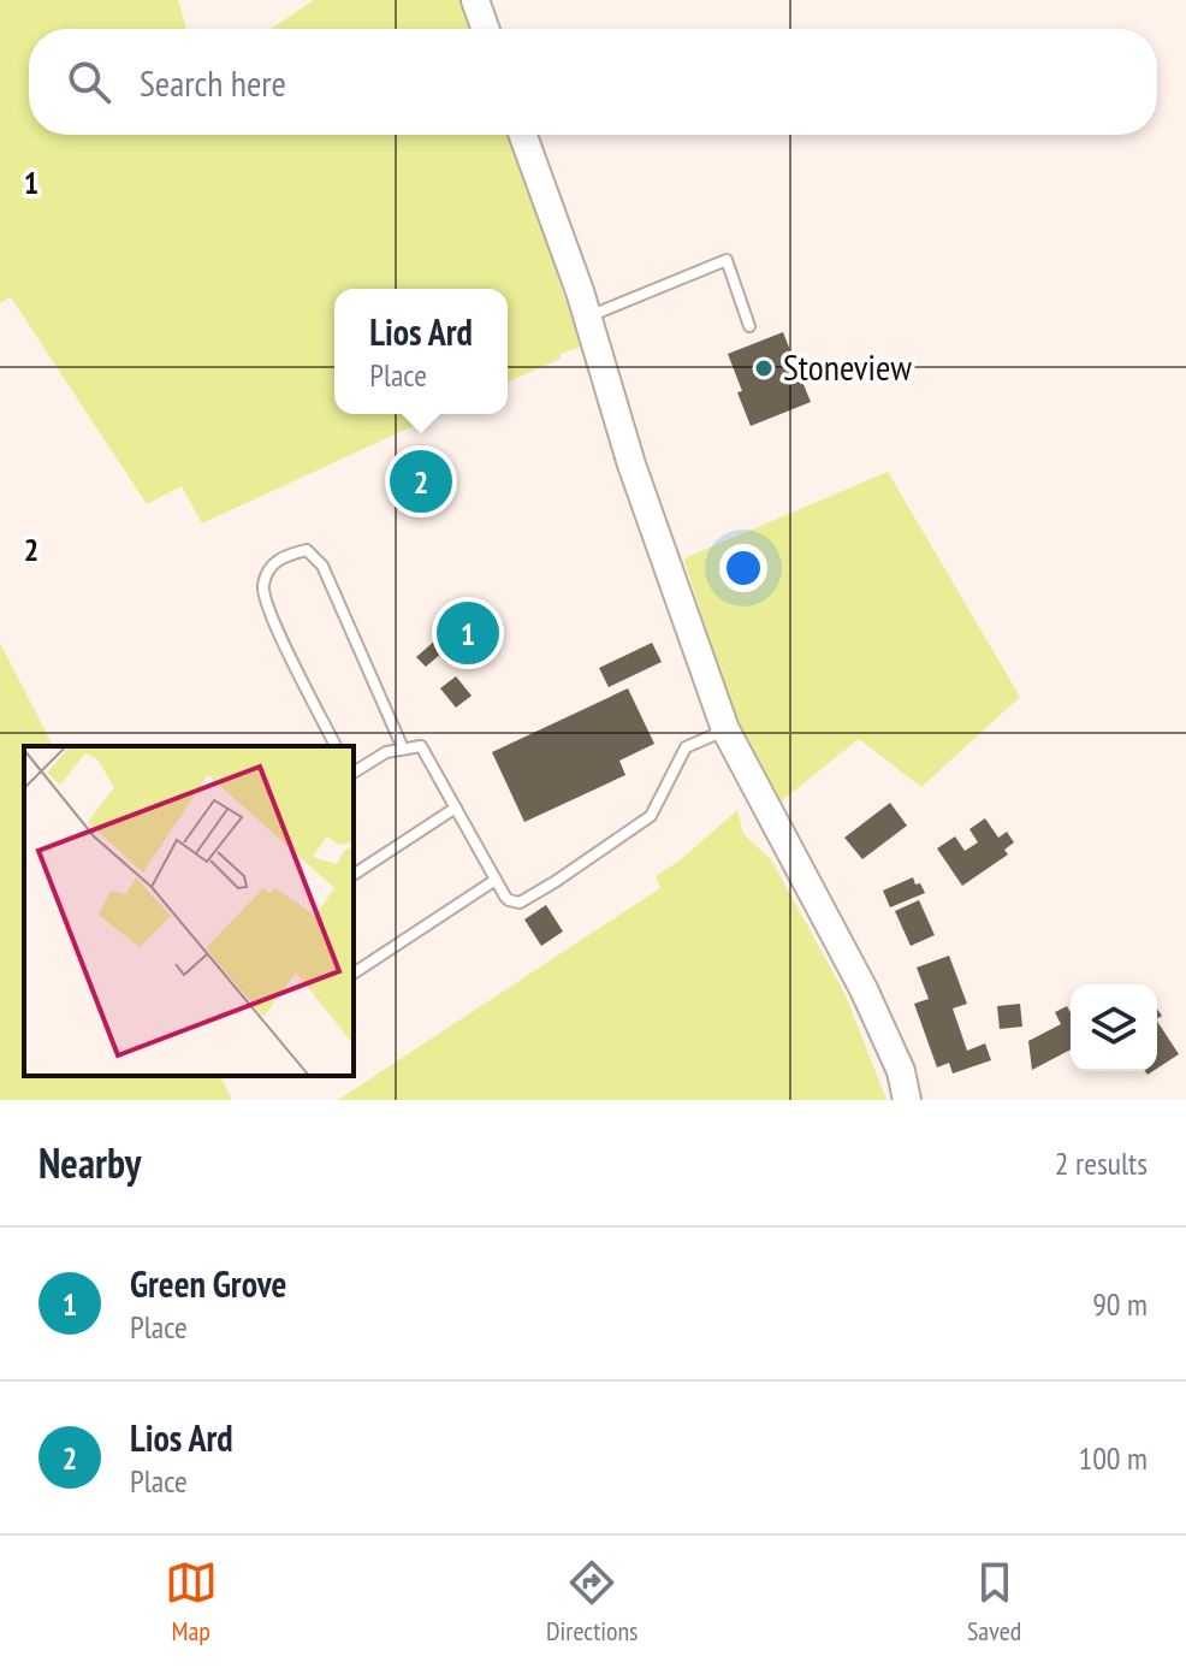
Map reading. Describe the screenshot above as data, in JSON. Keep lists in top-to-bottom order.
{
  "places": ["Stoneview"],
  "page": {
    "search": "Search here",
    "popup": ["Lios Ard", "Place"],
    "pins": ["2", "1"],
    "heading": ["Nearby", "2 results"],
    "list": [
      {
        "mark": "1",
        "name": "Green Grove",
        "note": "Place",
        "value": "90 m"
      },
      {
        "mark": "2",
        "name": "Lios Ard",
        "note": "Place",
        "value": "100 m"
      }
    ],
    "nav": ["Map", "Directions", "Saved"]
  },
  "grid": {
    "rows": ["1", "2"]
  }
}
